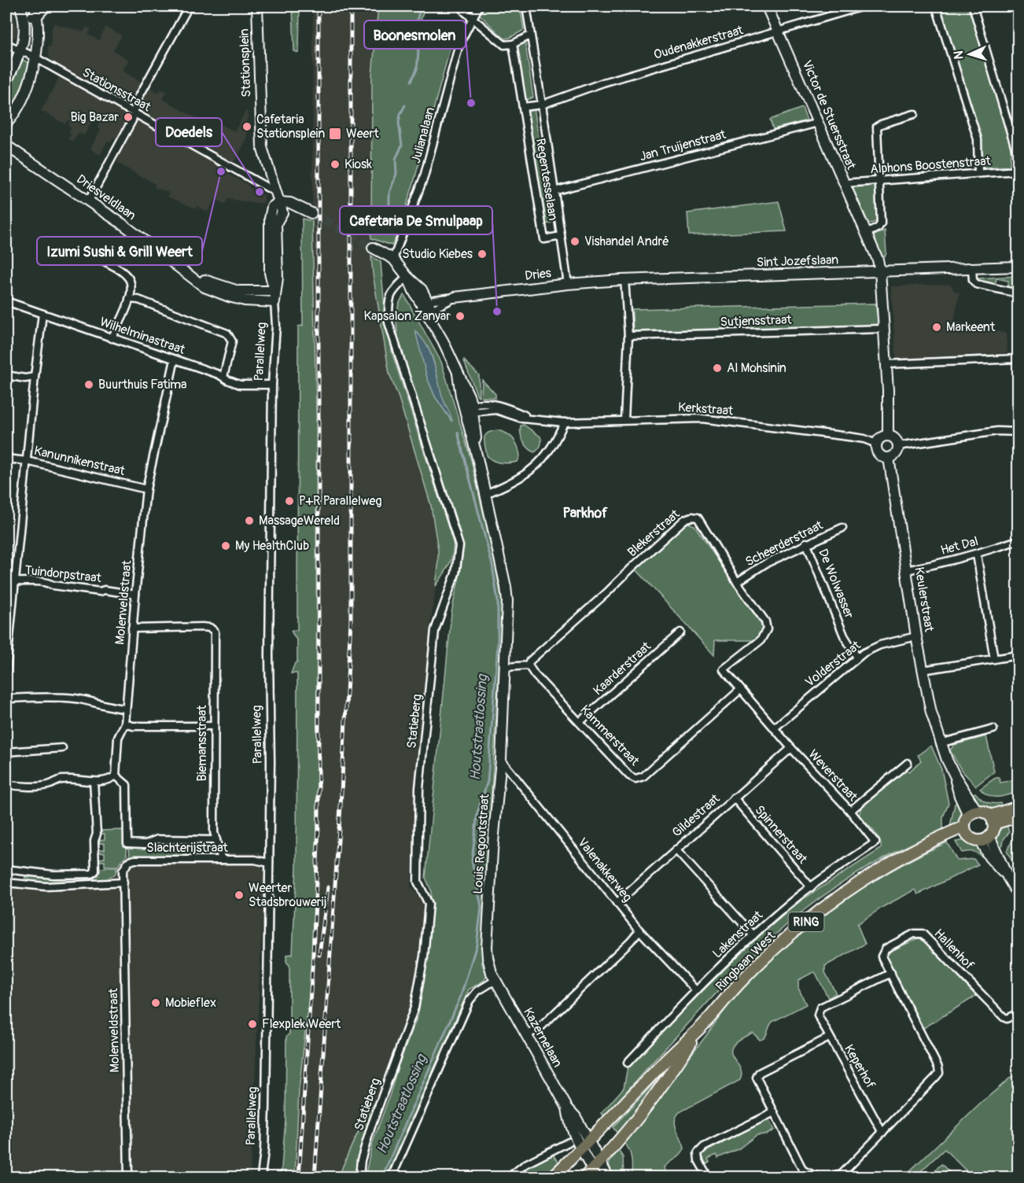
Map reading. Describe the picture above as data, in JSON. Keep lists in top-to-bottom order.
{
  "streets": {
    "main road": ["RING", "Ringbaan West"],
    "street": [
      "Oudenakkerstraat",
      "Stationsplein",
      "Stationsstraat",
      "Victor de Stuersstraat",
      "Julianalaan",
      "Jan Truijenstraat",
      "Alphons Boostenstraat",
      "Regentesselaan",
      "Driesveldlaan",
      "Sint Jozefslaan",
      "Dries",
      "Sutjensstraat",
      "Wilhelminastraat",
      "Parallelweg",
      "Kerkstraat",
      "Kanunnikenstraat",
      "Blekerstraat",
      "Scheerderstraat",
      "Het Dal",
      "Tuindorpstraat",
      "De Wolwasser",
      "Keulerstraat",
      "Molenveldstraat",
      "Volderstraat",
      "Kaarderstraat",
      "Statieberg",
      "Kammerstraat",
      "Biemansstraat",
      "Weverstraat",
      "Gildestraat",
      "Spinnerstraat",
      "Louis Regoutstraat",
      "Slachterijstraat",
      "Valenakkerweg",
      "Lakenstraat",
      "Hallenhof",
      "Kazernelaan",
      "Keperhof"
    ]
  },
  "crossings": [
    ["Oudenakkerstraat", "Victor de Stuersstraat"],
    ["Oudenakkerstraat", "Regentesselaan"],
    ["Stationsplein", "Stationsstraat"],
    ["Stationsplein", "Parallelweg"],
    ["Victor de Stuersstraat", "Jan Truijenstraat"],
    ["Victor de Stuersstraat", "Alphons Boostenstraat"],
    ["Victor de Stuersstraat", "Sint Jozefslaan"],
    ["Victor de Stuersstraat", "Sutjensstraat"],
    ["Victor de Stuersstraat", "Kerkstraat"],
    ["Victor de Stuersstraat", "Keulerstraat"],
    ["Julianalaan", "Louis Regoutstraat"],
    ["Jan Truijenstraat", "Regentesselaan"],
    ["Regentesselaan", "Dries"],
    ["Driesveldlaan", "Parallelweg"],
    ["Sint Jozefslaan", "Dries"],
    ["Dries", "Louis Regoutstraat"],
    ["Wilhelminastraat", "Parallelweg"],
    ["Wilhelminastraat", "Molenveldstraat"],
    ["Parallelweg", "Slachterijstraat"],
    ["Kerkstraat", "Keulerstraat"],
    ["Kerkstraat", "Louis Regoutstraat"],
    ["Kanunnikenstraat", "Molenveldstraat"],
    ["Blekerstraat", "Scheerderstraat"],
    ["Blekerstraat", "Kammerstraat"],
    ["Blekerstraat", "Weverstraat"],
    ["Scheerderstraat", "De Wolwasser"],
    ["Het Dal", "Keulerstraat"],
    ["Tuindorpstraat", "Molenveldstraat"],
    ["De Wolwasser", "Volderstraat"],
    ["Keulerstraat", "Volderstraat"],
    ["Keulerstraat", "Ringbaan West"],
    ["Molenveldstraat", "Biemansstraat"],
    ["Molenveldstraat", "Slachterijstraat"],
    ["Volderstraat", "Weverstraat"],
    ["Kaarderstraat", "Kammerstraat"],
    ["Statieberg", "Louis Regoutstraat"],
    ["Kammerstraat", "Weverstraat"],
    ["Biemansstraat", "Slachterijstraat"],
    ["Weverstraat", "Gildestraat"],
    ["Weverstraat", "Lakenstraat"],
    ["Gildestraat", "Spinnerstraat"],
    ["Gildestraat", "Valenakkerweg"],
    ["Spinnerstraat", "Lakenstraat"],
    ["Louis Regoutstraat", "Valenakkerweg"],
    ["Louis Regoutstraat", "Kazernelaan"],
    ["Valenakkerweg", "Lakenstraat"],
    ["Hallenhof", "Keperhof"],
    ["Ringbaan West", "Kazernelaan"]
  ],
  "districts": ["Parkhof"],
  "water": ["Houtstraatlossing"],
  "places": {
    "other": [
      "Boonesmolen",
      "Big Bazar",
      "Cafetaria Stationsplein",
      "Kiosk",
      "Izumi Sushi & Grill Weert",
      "Doedels",
      "Vishandel André",
      "Studio Kiebes",
      "Cafetaria De Smulpaap",
      "Kapsalon Zanyar",
      "Markeent",
      "Al Mohsinin",
      "Buurthuis Fatima",
      "P+R Parallelweg",
      "MassageWereld",
      "My HealthClub",
      "Weerter Stadsbrouwerij",
      "Mobieflex",
      "Flexplek Weert"
    ],
    "transit": ["Weert"]
  },
  "north": "left"
}
